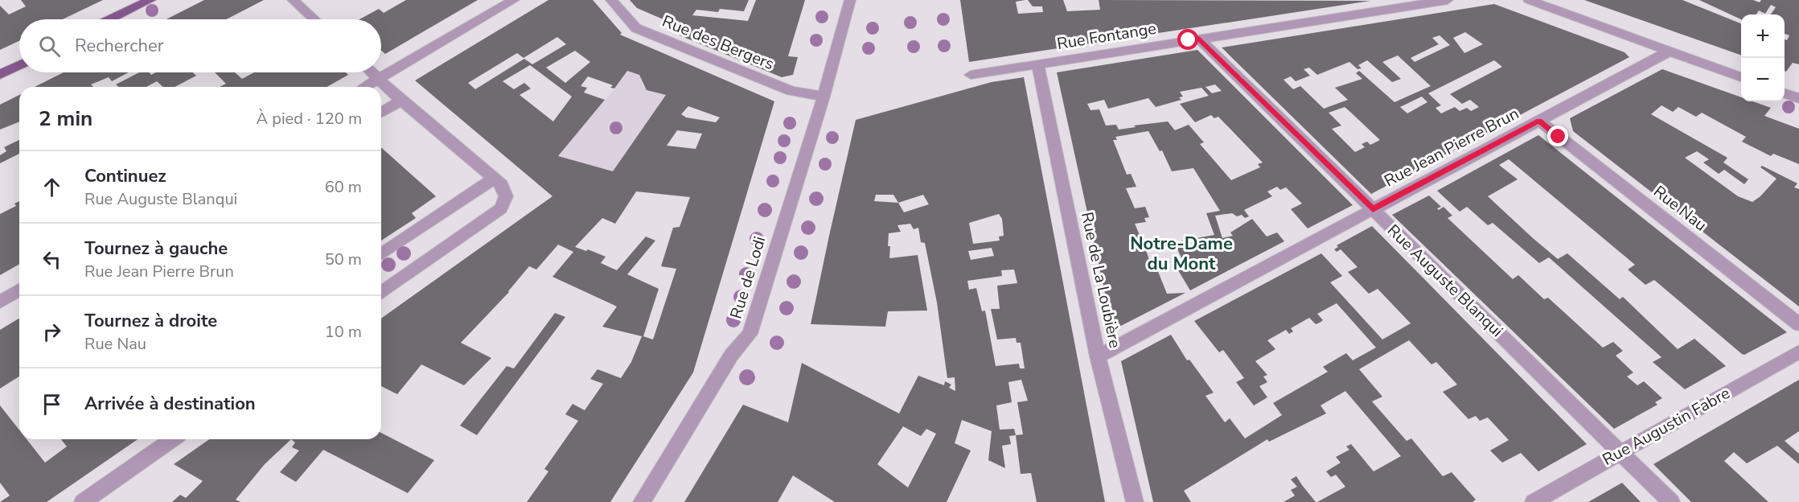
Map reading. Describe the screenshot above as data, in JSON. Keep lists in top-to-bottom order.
{
  "streets": {
    "street": [
      "Rue Fontange",
      "Rue des Bergers",
      "Rue Jean Pierre Brun",
      "Rue Nau",
      "Rue de Lodi",
      "Rue de La Loubière",
      "Rue Auguste Blanqui",
      "Rue Augustin Fabre"
    ]
  },
  "crossings": [
    ["Rue Fontange", "Rue de La Loubière"],
    ["Rue Fontange", "Rue Auguste Blanqui"],
    ["Rue des Bergers", "Rue de Lodi"],
    ["Rue Jean Pierre Brun", "Rue Nau"],
    ["Rue Jean Pierre Brun", "Rue de La Loubière"],
    ["Rue Jean Pierre Brun", "Rue Auguste Blanqui"],
    ["Rue Auguste Blanqui", "Rue Augustin Fabre"]
  ],
  "districts": ["Notre-Dame du Mont"],
  "page": {
    "map_buttons": ["+", "−"],
    "search": "Rechercher",
    "heading": ["2 min", "À pied · 120 m"],
    "list": [
      ["Continuez", "Rue Auguste Blanqui", "60 m"],
      ["Tournez à gauche", "Rue Jean Pierre Brun", "50 m"],
      ["Tournez à droite", "Rue Nau", "10 m"],
      "Arrivée à destination"
    ]
  }
}
